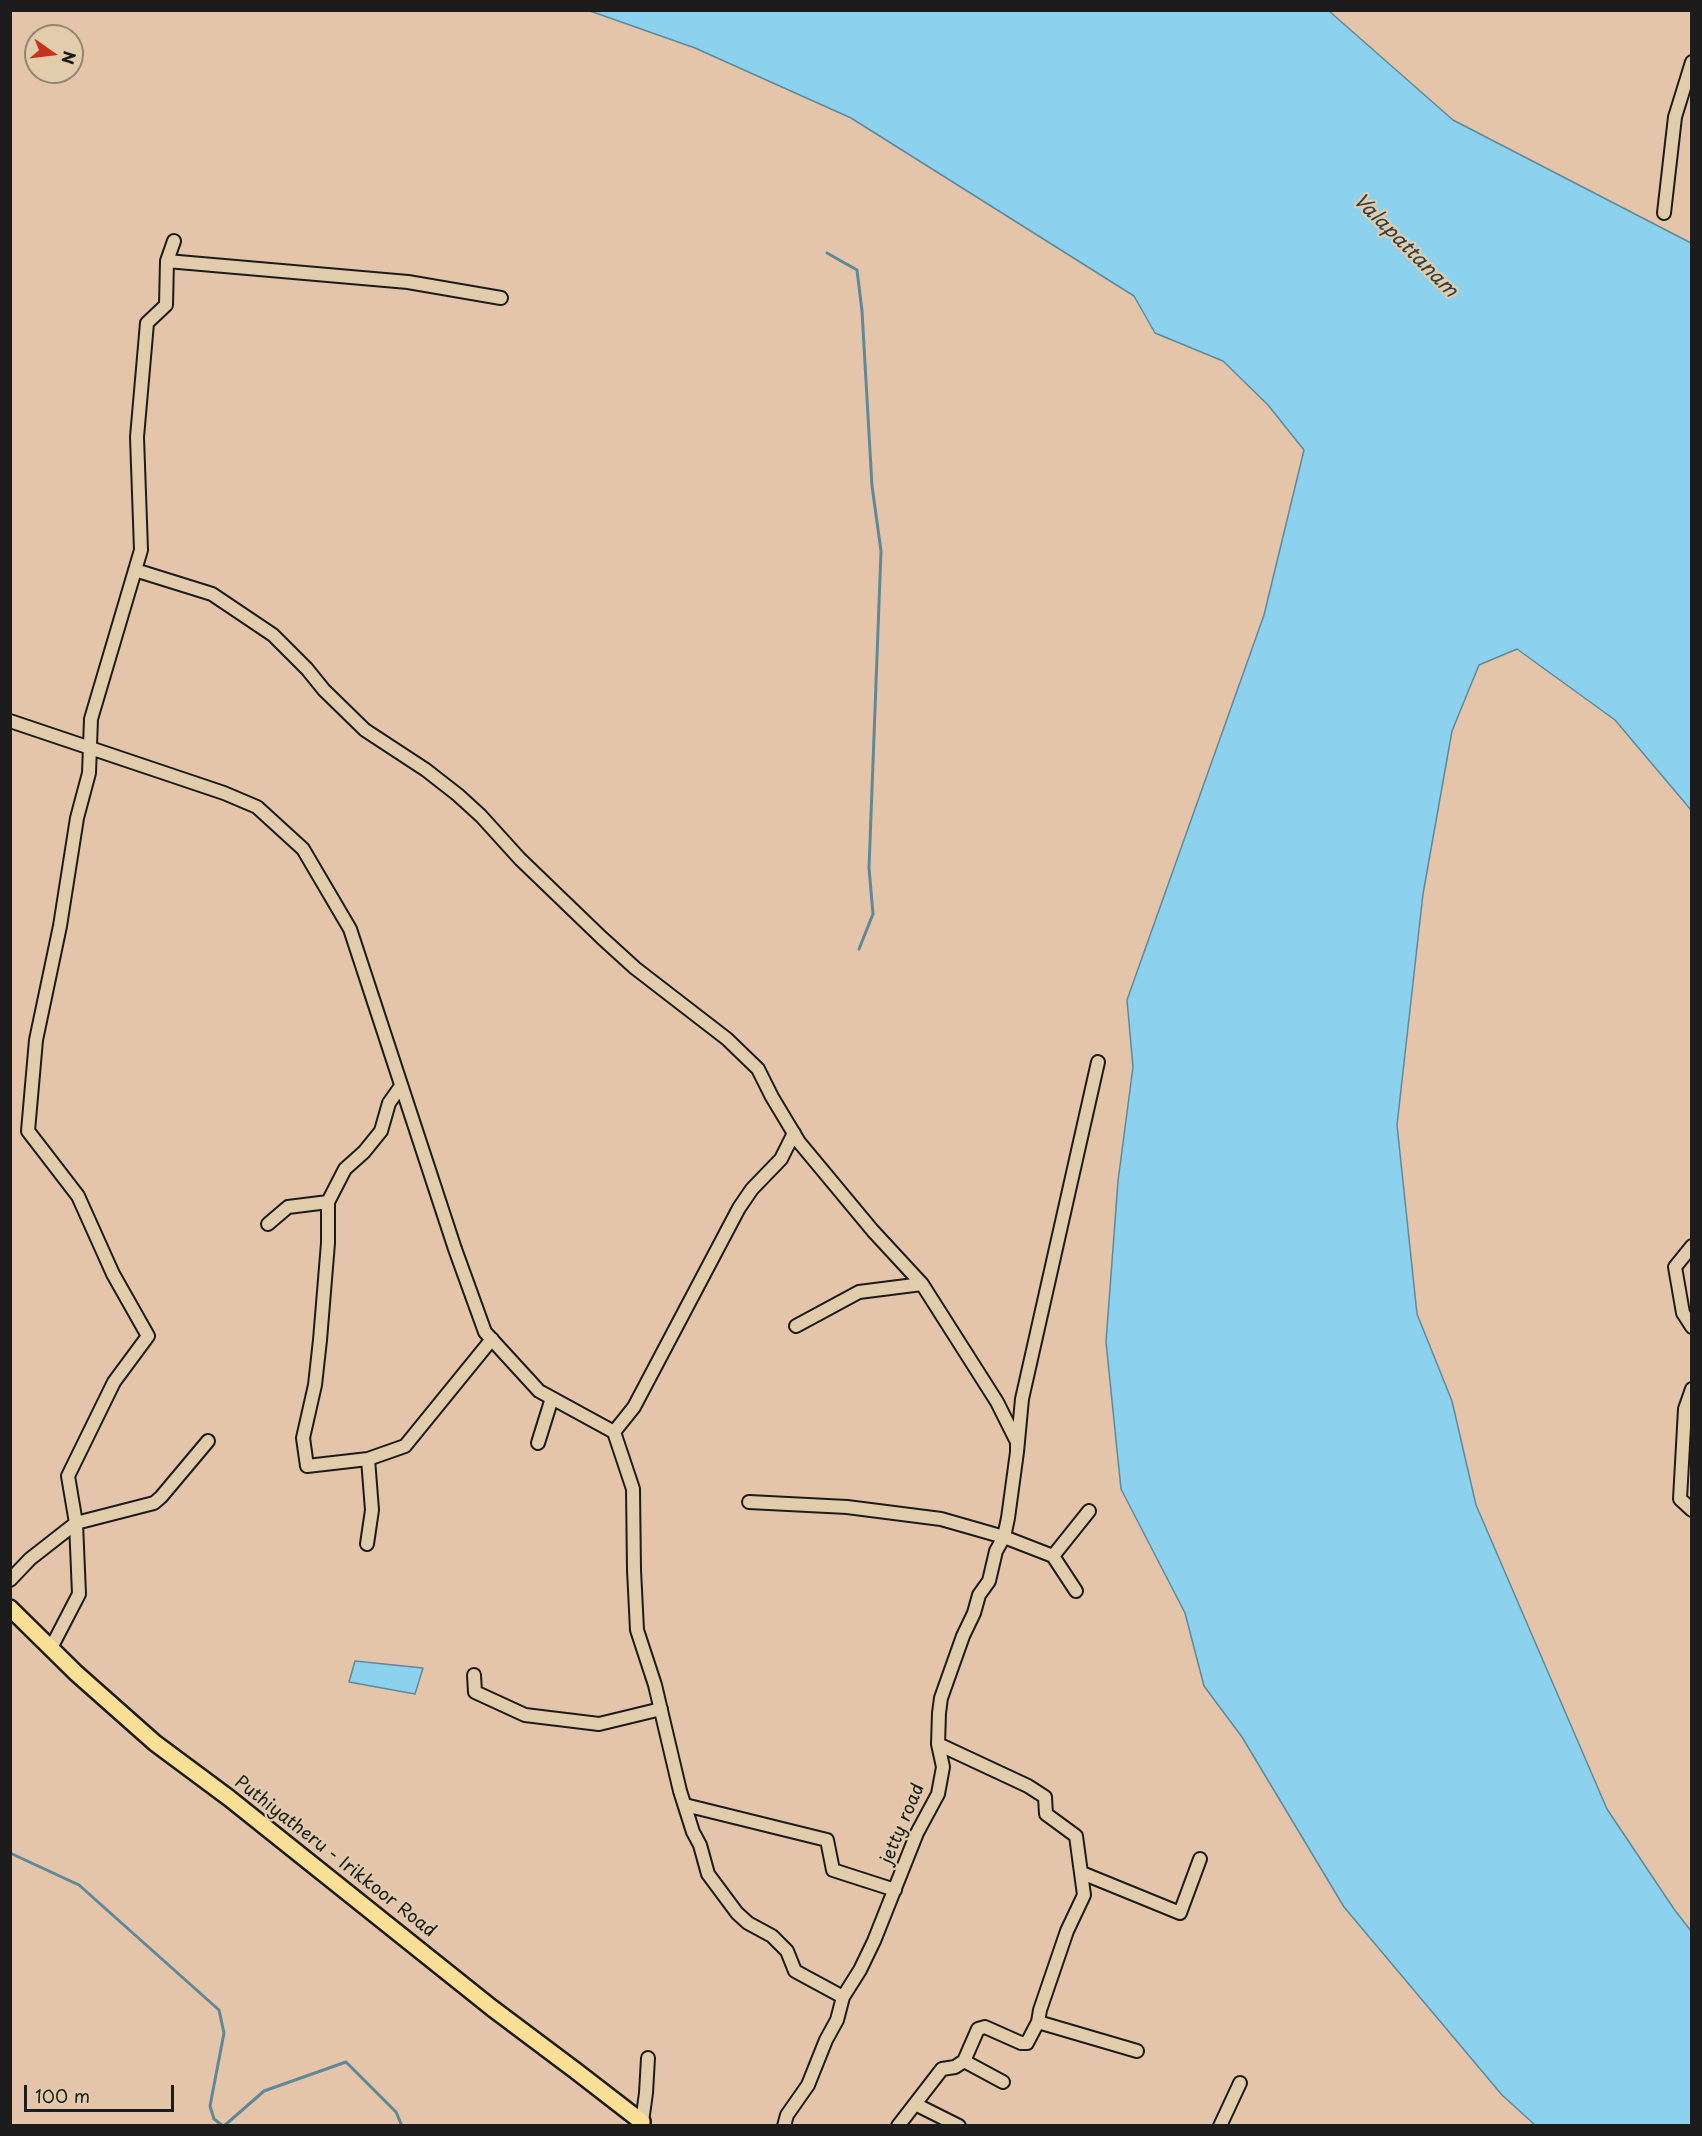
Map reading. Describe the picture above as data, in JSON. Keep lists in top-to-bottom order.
{
  "streets": {
    "main road": ["Puthiyatheru - Irikkoor Road"],
    "street": ["jetty road"]
  },
  "water": ["Valapattanam"],
  "scale_bar": "100 m",
  "north": "right"
}
